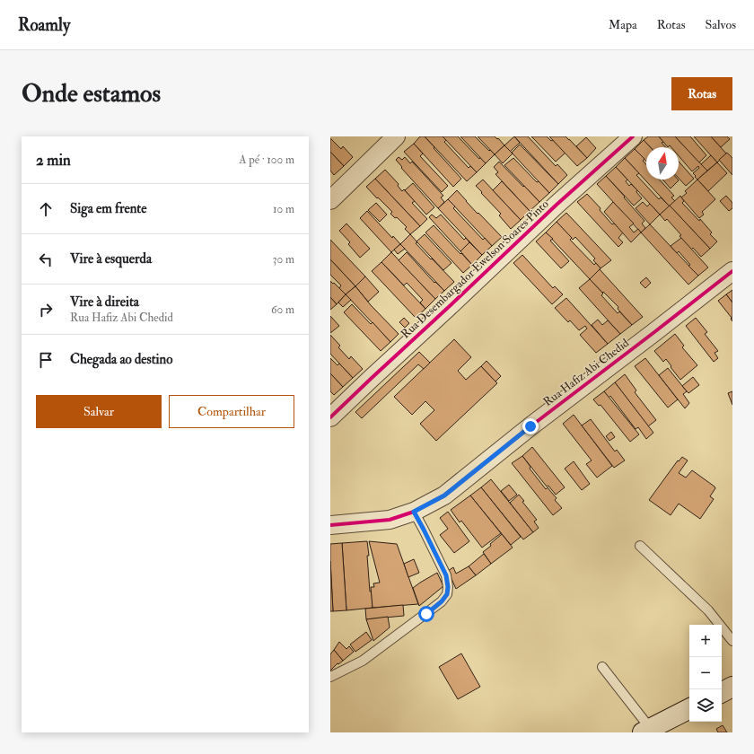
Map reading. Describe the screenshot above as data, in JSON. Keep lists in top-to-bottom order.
{
  "streets": {
    "street": ["Rua Desembargador Ewelson Soares Pinto", "Rua Hafiz Abi Chedid"]
  },
  "north": "top",
  "page": {
    "header": "Roamly",
    "nav": ["Mapa", "Rotas", "Salvos"],
    "buttons": [
      "Rotas",
      ["Salvar", "Compartilhar"]
    ],
    "title": "Onde estamos",
    "heading": ["2 min", "A pé · 100 m"],
    "list": [
      ["Siga em frente", "10 m"],
      ["Vire à esquerda", "30 m"],
      ["Vire à direita", "Rua Hafiz Abi Chedid", "60 m"],
      "Chegada ao destino"
    ],
    "map_buttons": ["+", "−"]
  }
}
